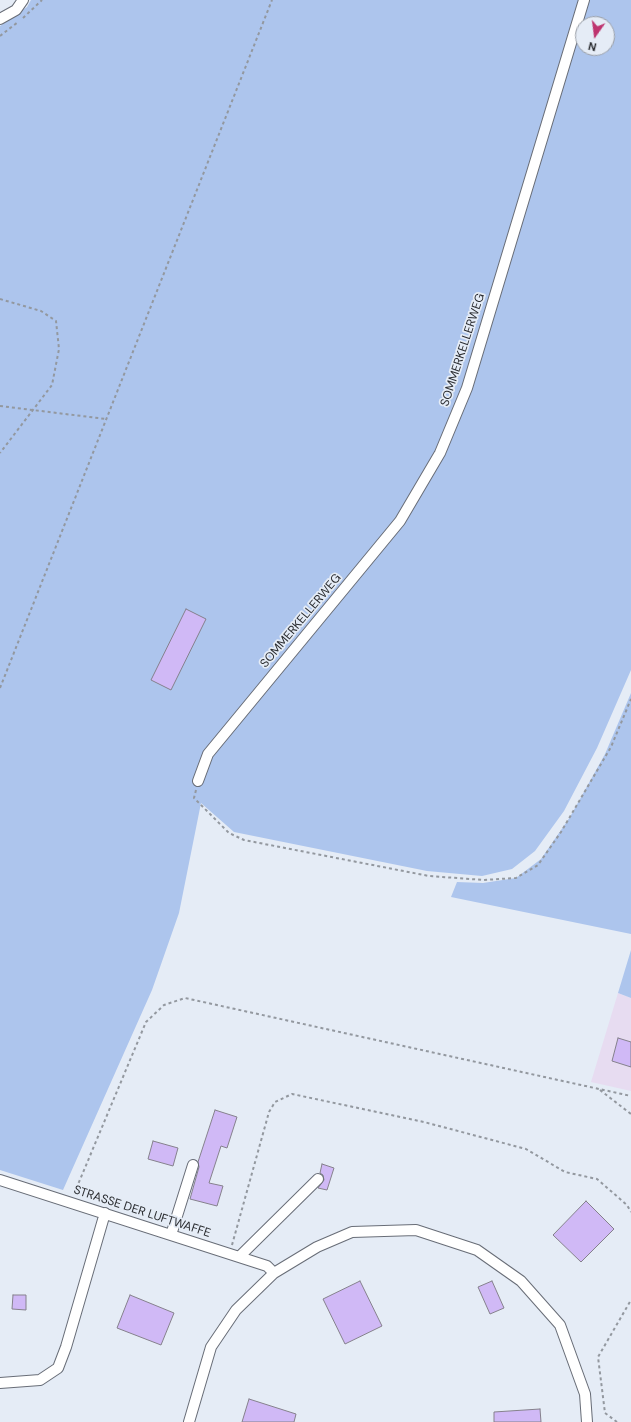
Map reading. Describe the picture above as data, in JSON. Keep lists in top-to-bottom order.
{
  "streets": {
    "street": ["SOMMERKELLERWEG", "STRASSE DER LUFTWAFFE"]
  },
  "north": "bottom"
}
